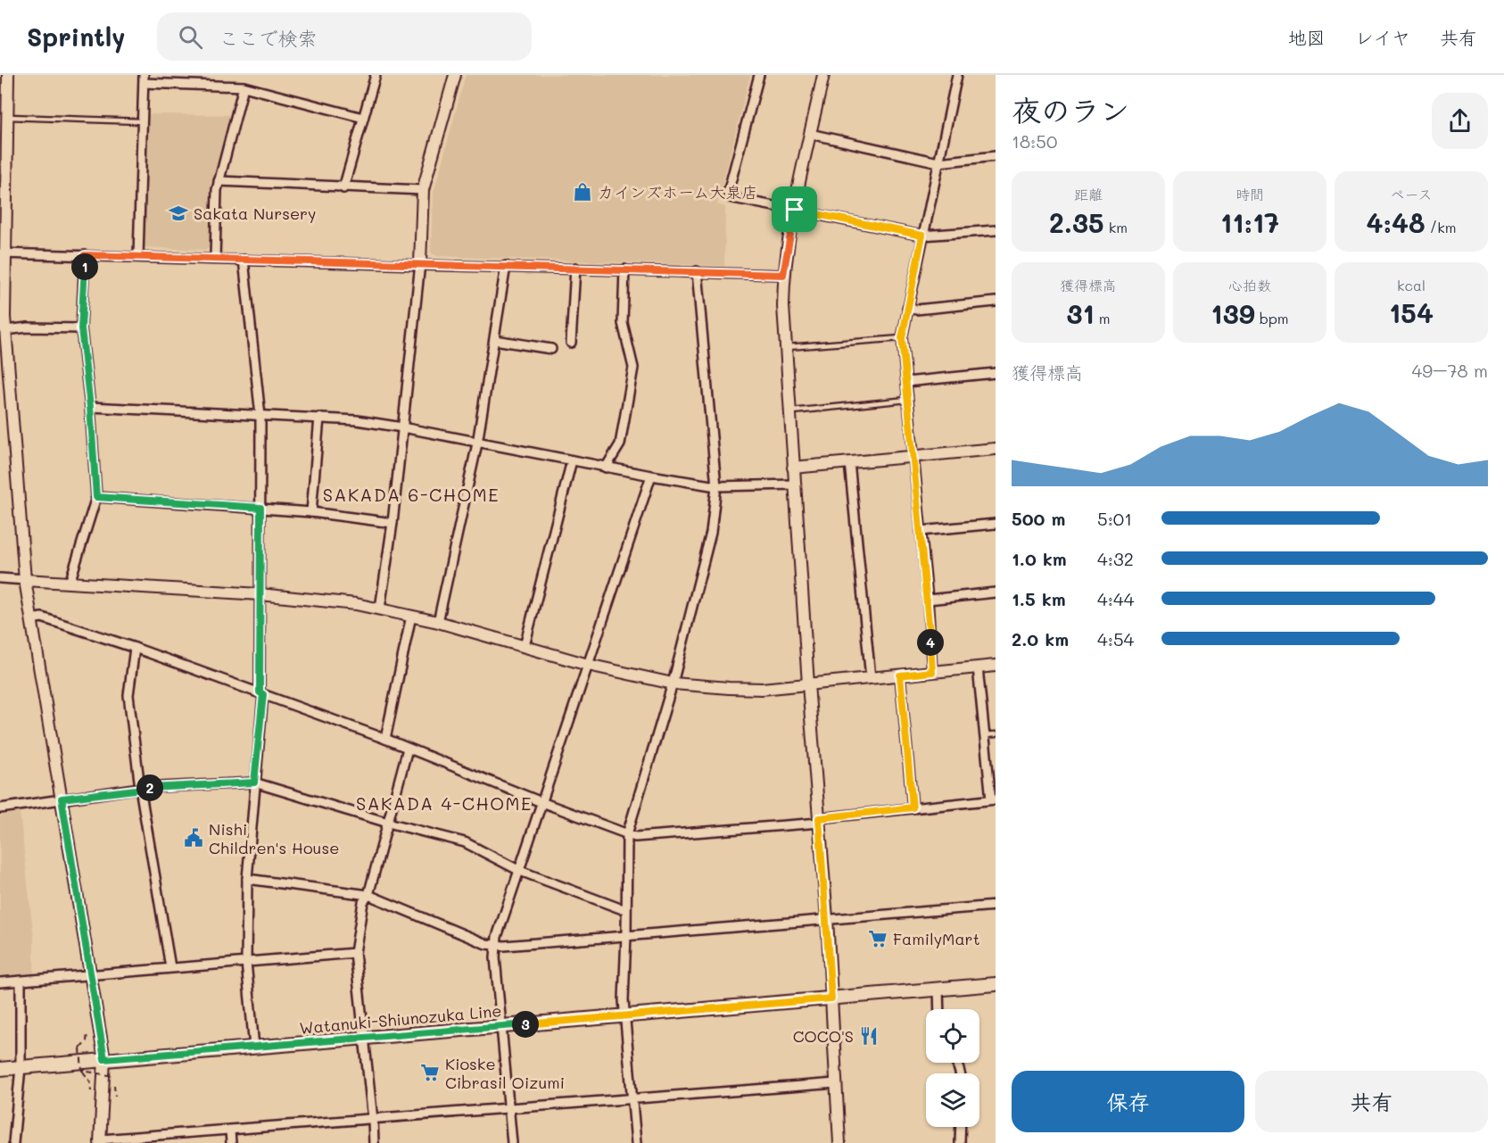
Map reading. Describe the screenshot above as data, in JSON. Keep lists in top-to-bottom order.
{
  "streets": {
    "main road": ["Watanuki-Shiunozuka Line"]
  },
  "districts": ["SAKADA 6-CHOME", "SAKADA 4-CHOME"],
  "places": {
    "shop": ["カインズホーム大泉店"],
    "school or university": ["Sakata Nursery"],
    "public building": ["Nishi Children's House"],
    "supermarket": ["FamilyMart", "Kioske Cibrasil Oizumi"],
    "restaurant": ["COCO'S"]
  },
  "page": {
    "header": "Sprintly",
    "search": "ここで検索",
    "nav": ["地図", "レイヤ", "共有"],
    "heading": ["夜のラン", "18:50"],
    "stats": [
      ["距離", "2.35 km"],
      ["時間", "11:17"],
      ["ペース", "4:48 /km"],
      ["獲得標高", "31 m"],
      ["心拍数", "139 bpm"],
      ["kcal", "154"]
    ],
    "pins": [
      "1",
      "4",
      "2",
      "3"
    ],
    "chart": ["獲得標高", "49–78 m"],
    "list": [
      {
        "name": "500 m",
        "note": "5:01"
      },
      {
        "name": "1.0 km",
        "note": "4:32"
      },
      {
        "name": "1.5 km",
        "note": "4:44"
      },
      {
        "name": "2.0 km",
        "note": "4:54"
      }
    ],
    "buttons": ["保存", "共有"]
  }
}
